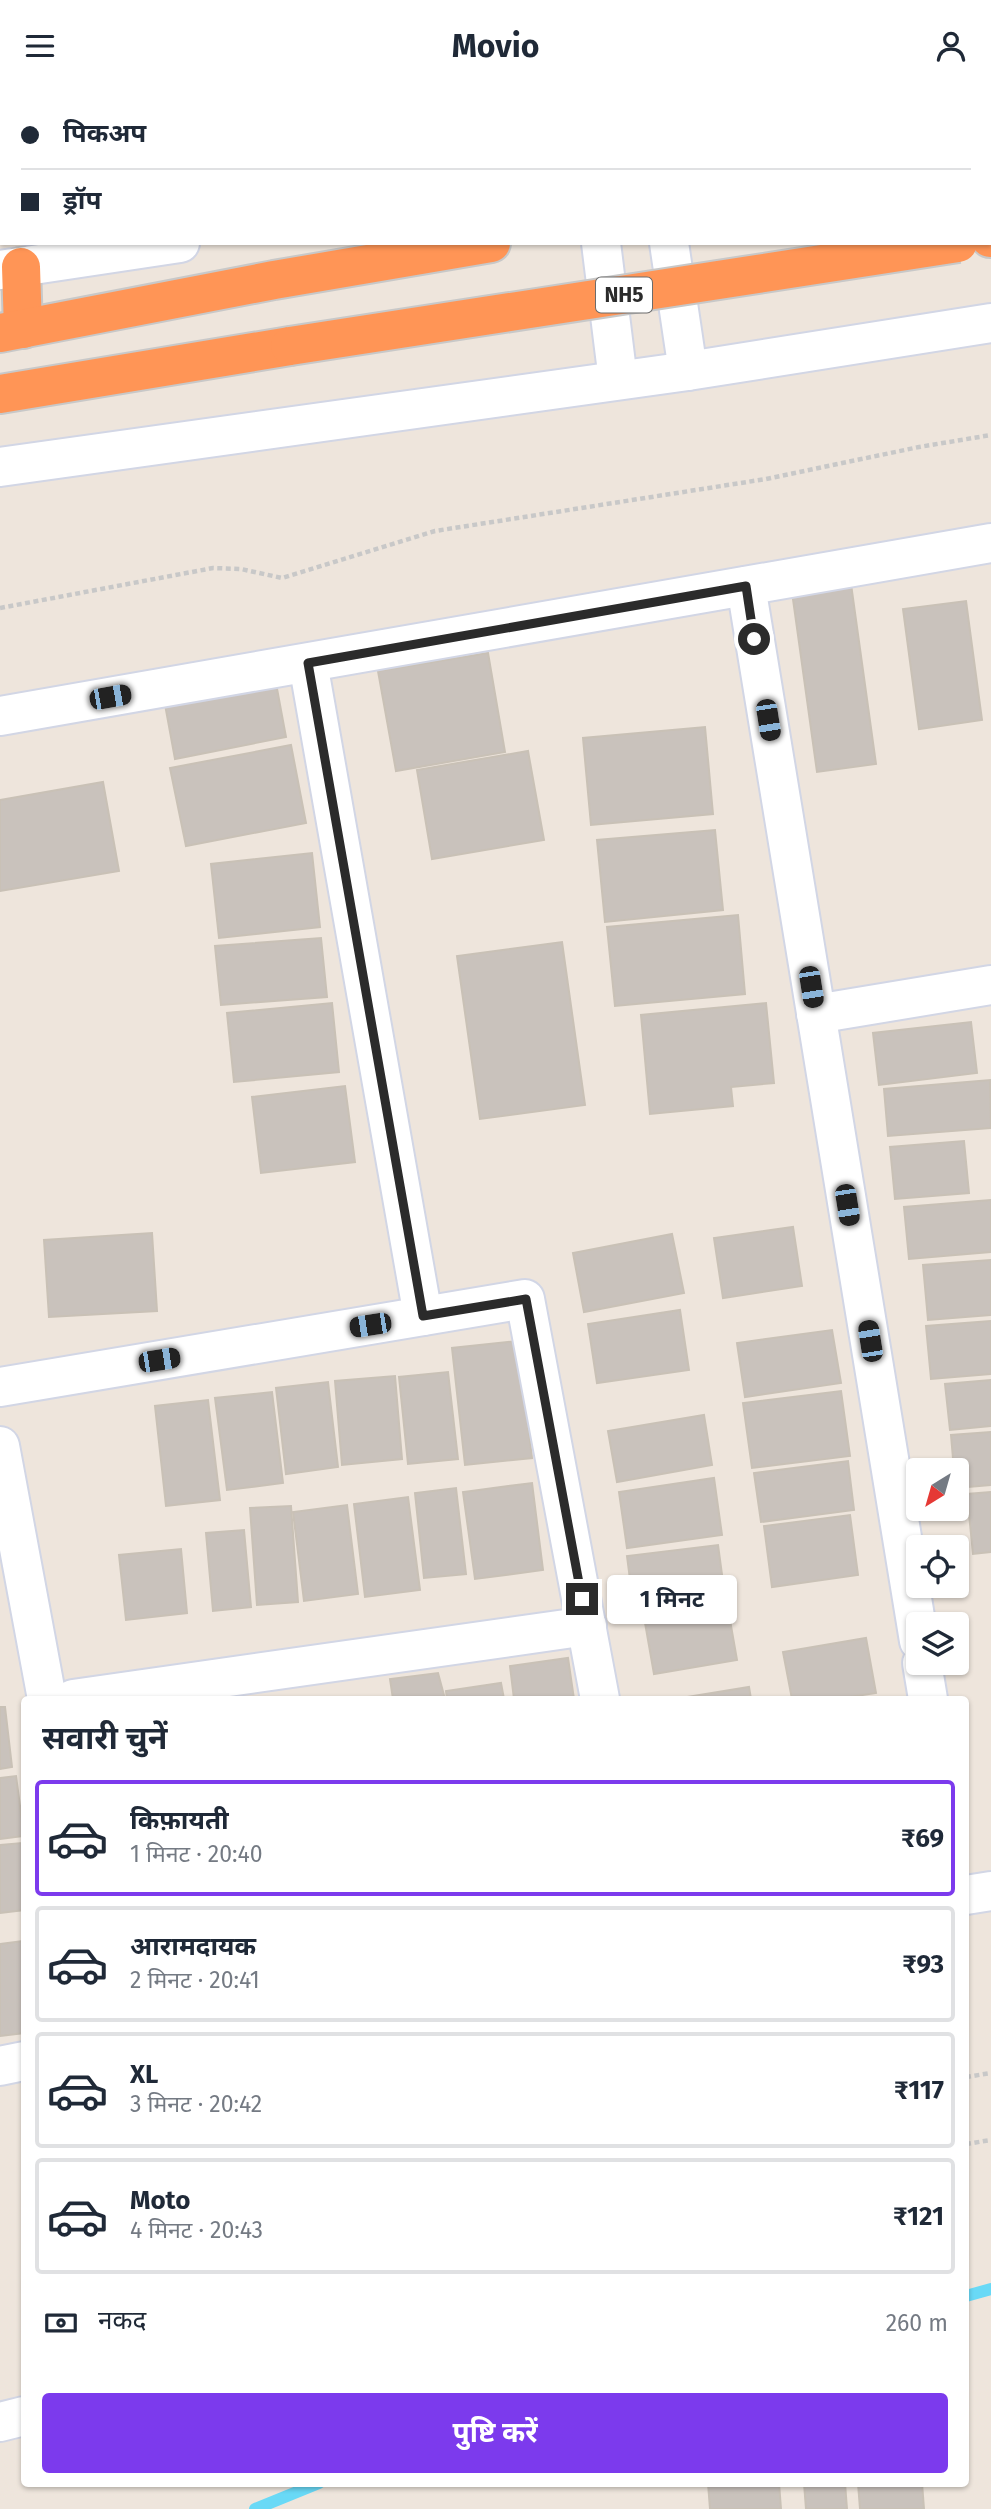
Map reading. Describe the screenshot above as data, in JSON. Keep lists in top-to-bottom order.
{
  "streets": {
    "highway": ["NH5"]
  },
  "north": "bottom left",
  "page": {
    "header": "Movio",
    "banner": ["पिकअप", "ड्रॉप"],
    "bubble": "1 मिनट",
    "heading": "सवारी चुनें",
    "list": [
      {
        "name": "किफ़ायती",
        "note": "1 मिनट · 20:40",
        "value": "₹69"
      },
      {
        "name": "आरामदायक",
        "note": "2 मिनट · 20:41",
        "value": "₹93"
      },
      {
        "name": "XL",
        "note": "3 मिनट · 20:42",
        "value": "₹117"
      },
      {
        "name": "Moto",
        "note": "4 मिनट · 20:43",
        "value": "₹121"
      }
    ],
    "pay": ["नकद", "260 m"],
    "buttons": "पुष्टि करें"
  }
}
